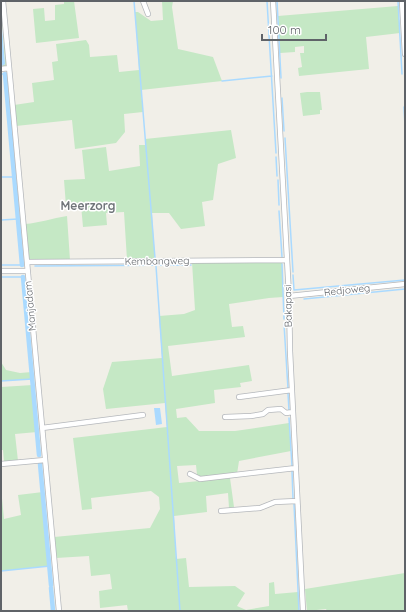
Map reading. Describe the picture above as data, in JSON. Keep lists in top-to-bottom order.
{
  "streets": {
    "street": [
      "Kembangweg",
      "Redjoweg",
      "Manjadam",
      "Bakapasi"
    ]
  },
  "crossings": [
    ["Kembangweg", "Manjadam"],
    ["Kembangweg", "Bakapasi"],
    ["Redjoweg", "Bakapasi"]
  ],
  "districts": ["Meerzorg"],
  "scale_bar": "100 m"
}
